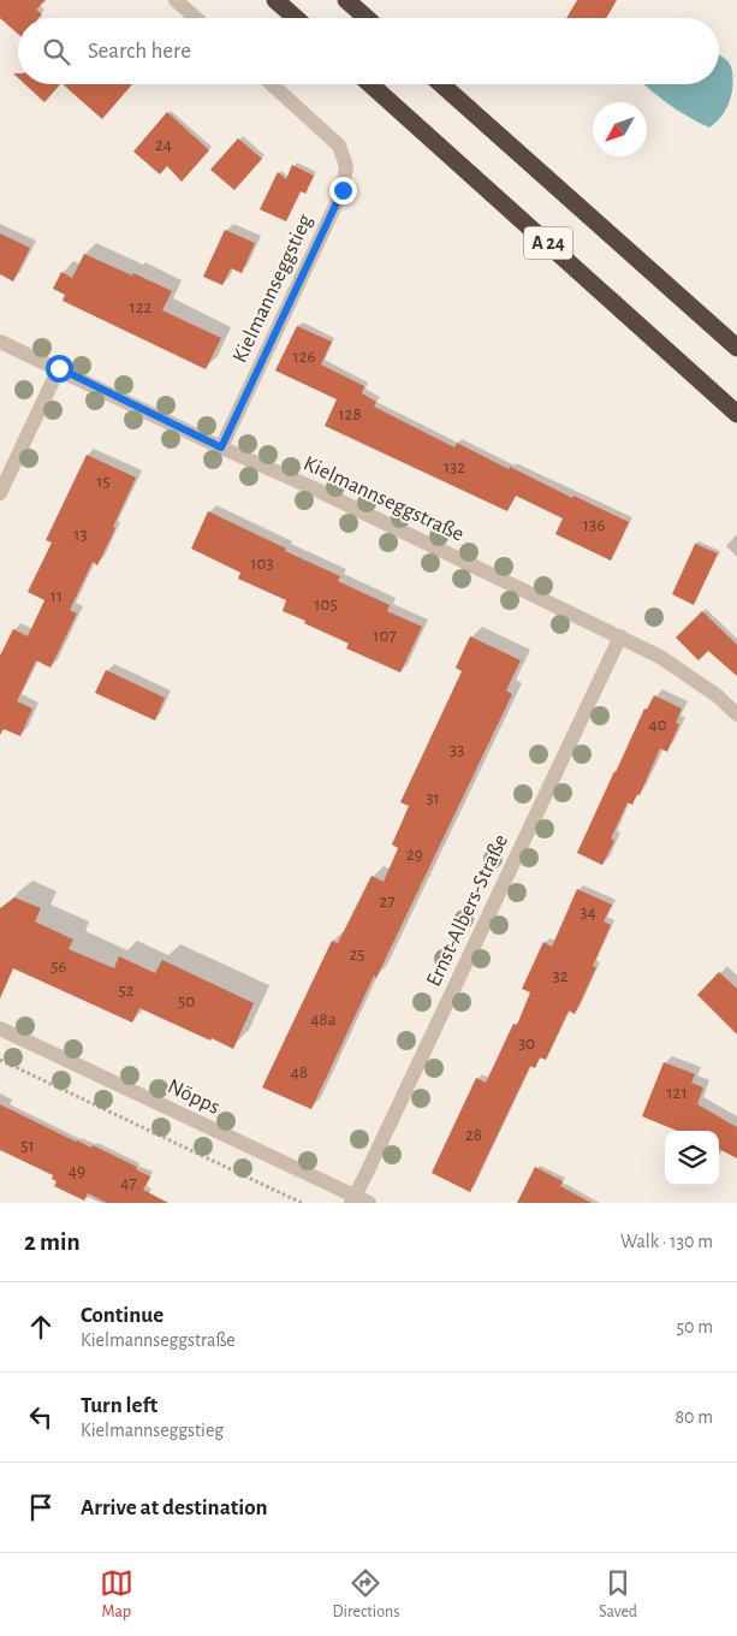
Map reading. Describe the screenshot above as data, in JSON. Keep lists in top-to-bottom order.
{
  "streets": {
    "highway": ["A 24"],
    "street": [
      "Kielmannseggstieg",
      "Kielmannseggstraße",
      "Ernst-Albers-Straße",
      "Nöpps"
    ]
  },
  "crossings": [
    ["Kielmannseggstieg", "Kielmannseggstraße"],
    ["Kielmannseggstraße", "Ernst-Albers-Straße"],
    ["Ernst-Albers-Straße", "Nöpps"]
  ],
  "house_numbers": [
    "24",
    "122",
    "126",
    "128",
    "132",
    "15",
    "136",
    "13",
    "103",
    "11",
    "105",
    "107",
    "40",
    "33",
    "31",
    "29",
    "27",
    "34",
    "25",
    "56",
    "32",
    "52",
    "50",
    "48a",
    "30",
    "48",
    "121",
    "28",
    "51",
    "49",
    "47"
  ],
  "north": "bottom left",
  "page": {
    "search": "Search here",
    "heading": ["2 min", "Walk · 130 m"],
    "list": [
      ["Continue", "Kielmannseggstraße", "50 m"],
      ["Turn left", "Kielmannseggstieg", "80 m"],
      "Arrive at destination"
    ],
    "nav": ["Map", "Directions", "Saved"]
  }
}
